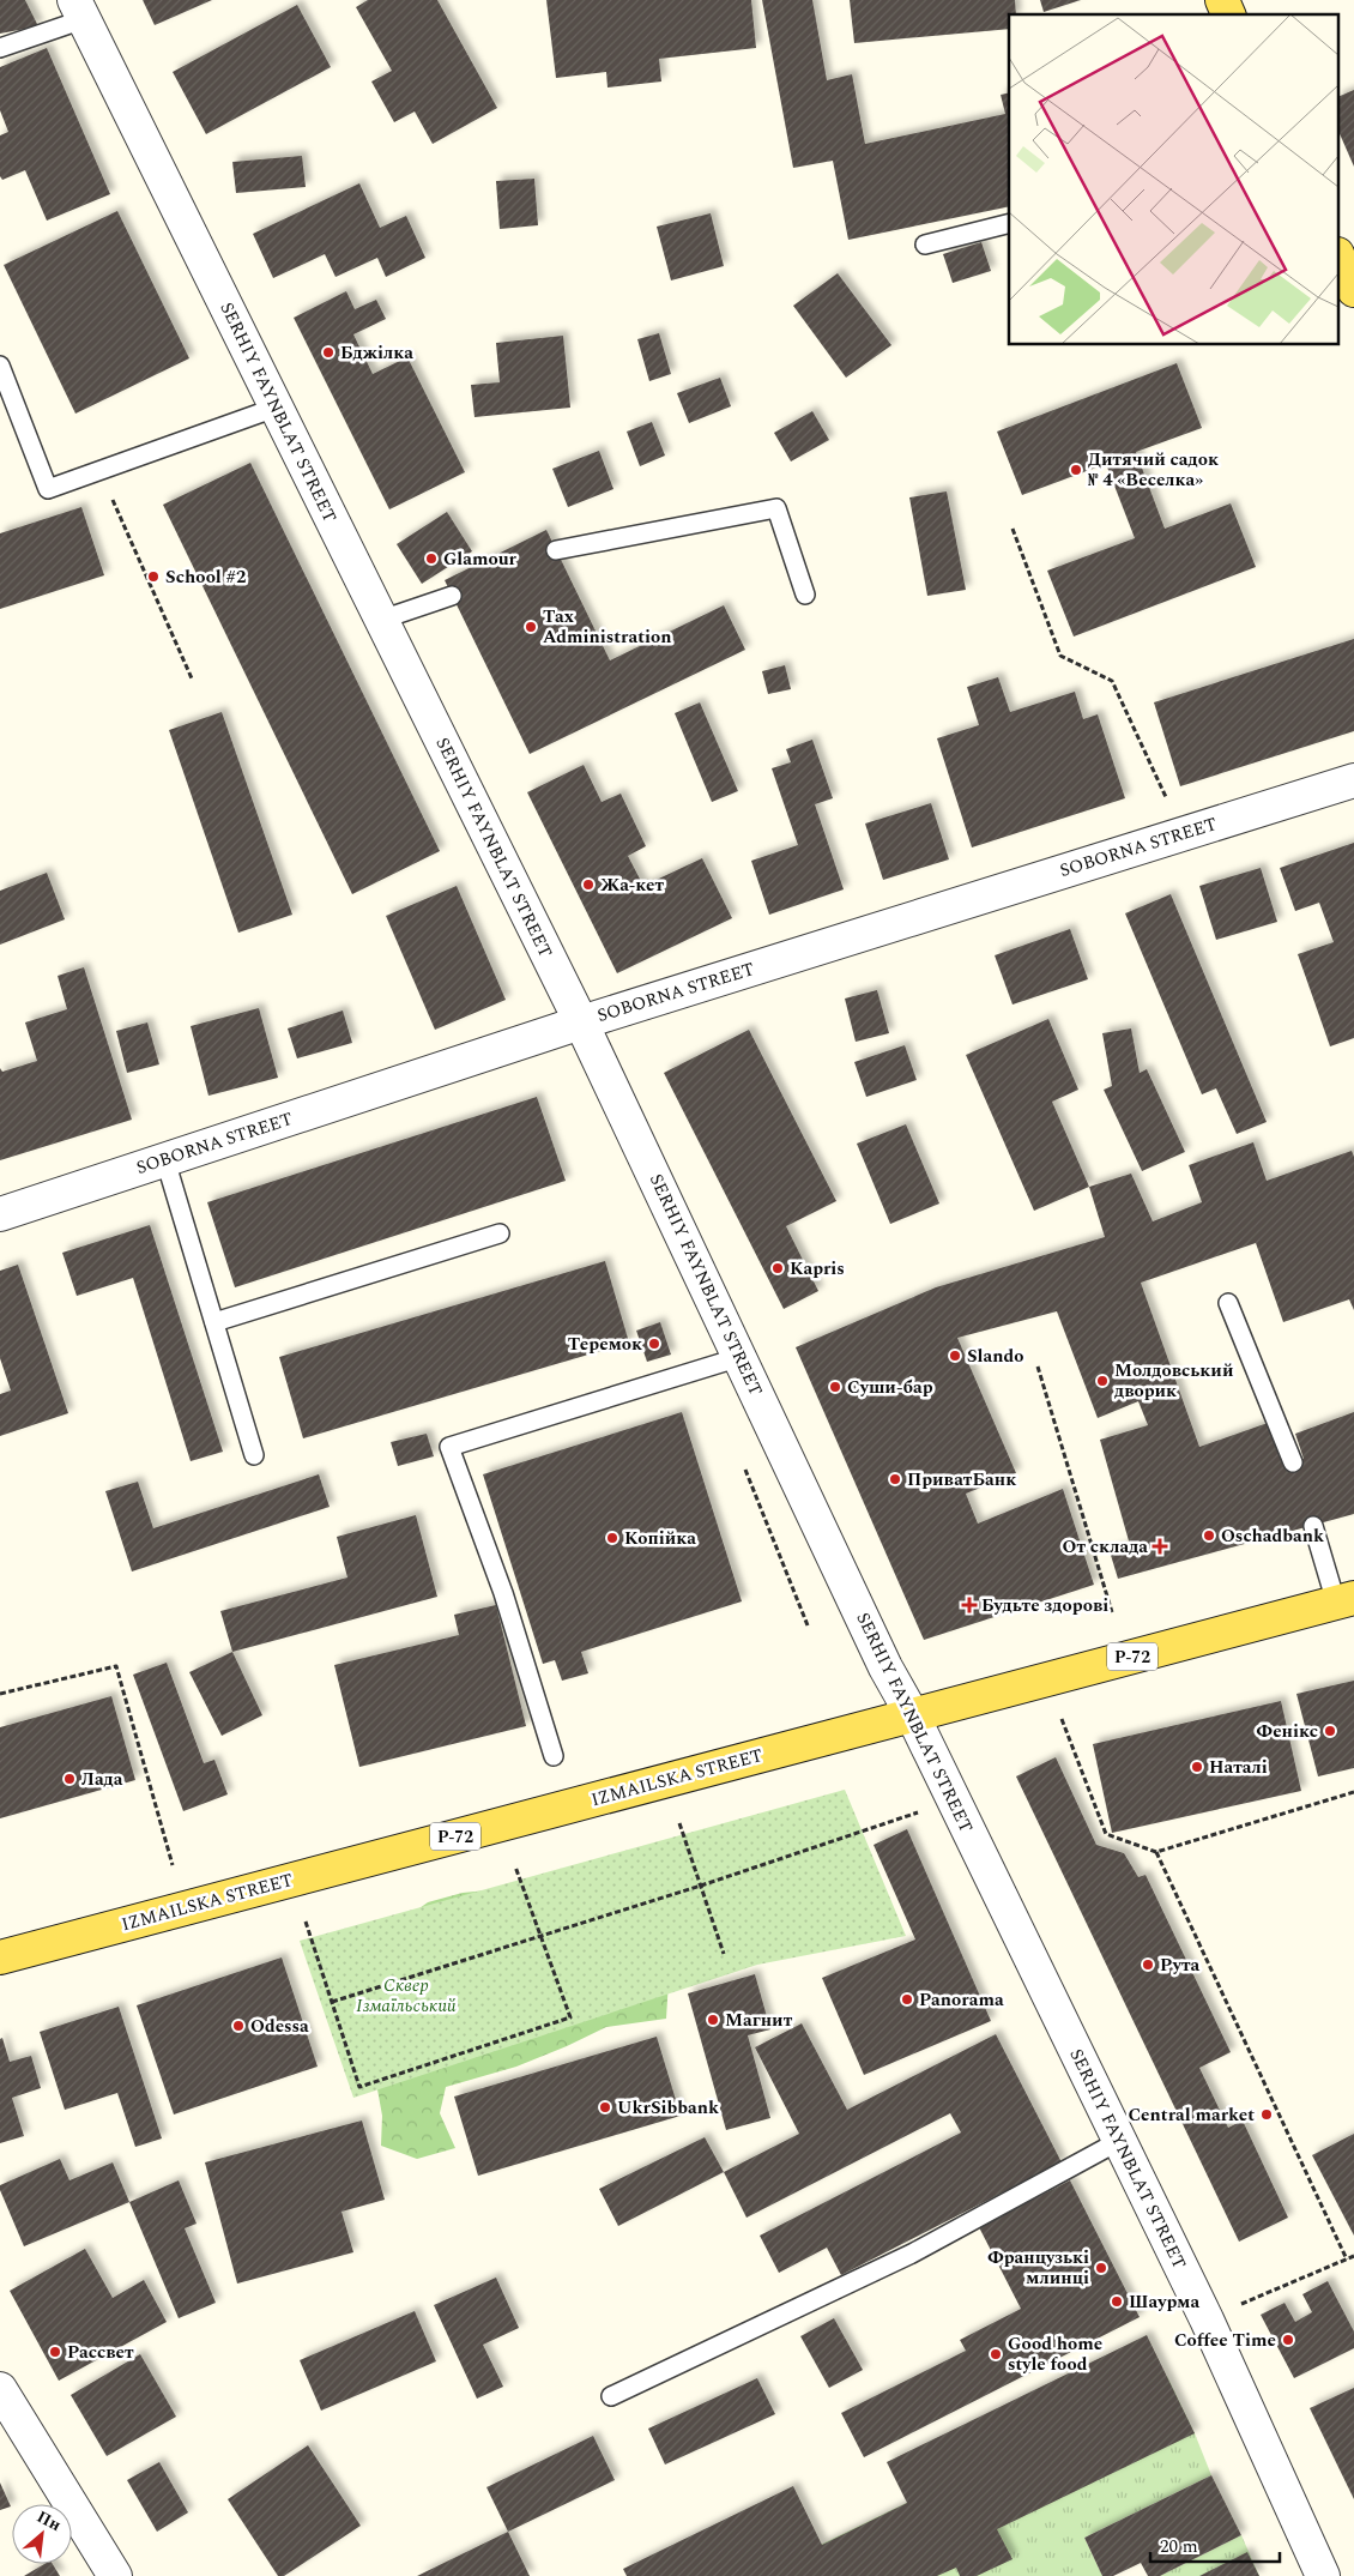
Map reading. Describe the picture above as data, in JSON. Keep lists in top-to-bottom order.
{
  "streets": {
    "main road": ["Р-72", "IZMAILSKA STREET"],
    "street": ["SERHIY FAYNBLAT STREET", "SOBORNA STREET"]
  },
  "crossings": [
    ["SERHIY FAYNBLAT STREET", "SOBORNA STREET"],
    ["SERHIY FAYNBLAT STREET", "IZMAILSKA STREET"]
  ],
  "parks": ["Сквер Ізмаїльський"],
  "places": {
    "other": [
      "Бджілка",
      "Дитячий садок № 4 «Веселка»",
      "Glamour",
      "School #2",
      "Tax Administration",
      "Жа-кет",
      "Kapris",
      "Теремок",
      "Slando",
      "Молдовський дворик",
      "Суши-бар",
      "ПриватБанк",
      "Oschadbank",
      "Копійка",
      "Фенікс",
      "Наталі",
      "Лада",
      "Рута",
      "Panorama",
      "Магнит",
      "Odessa",
      "UkrSibbank",
      "Central market",
      "Французькі млинці",
      "Шаурма",
      "Coffee Time",
      "Рассвет",
      "Good home style food"
    ],
    "health": ["От склада", "Будьте здорові"]
  },
  "scale_bar": "20 m",
  "north": "top right"
}
